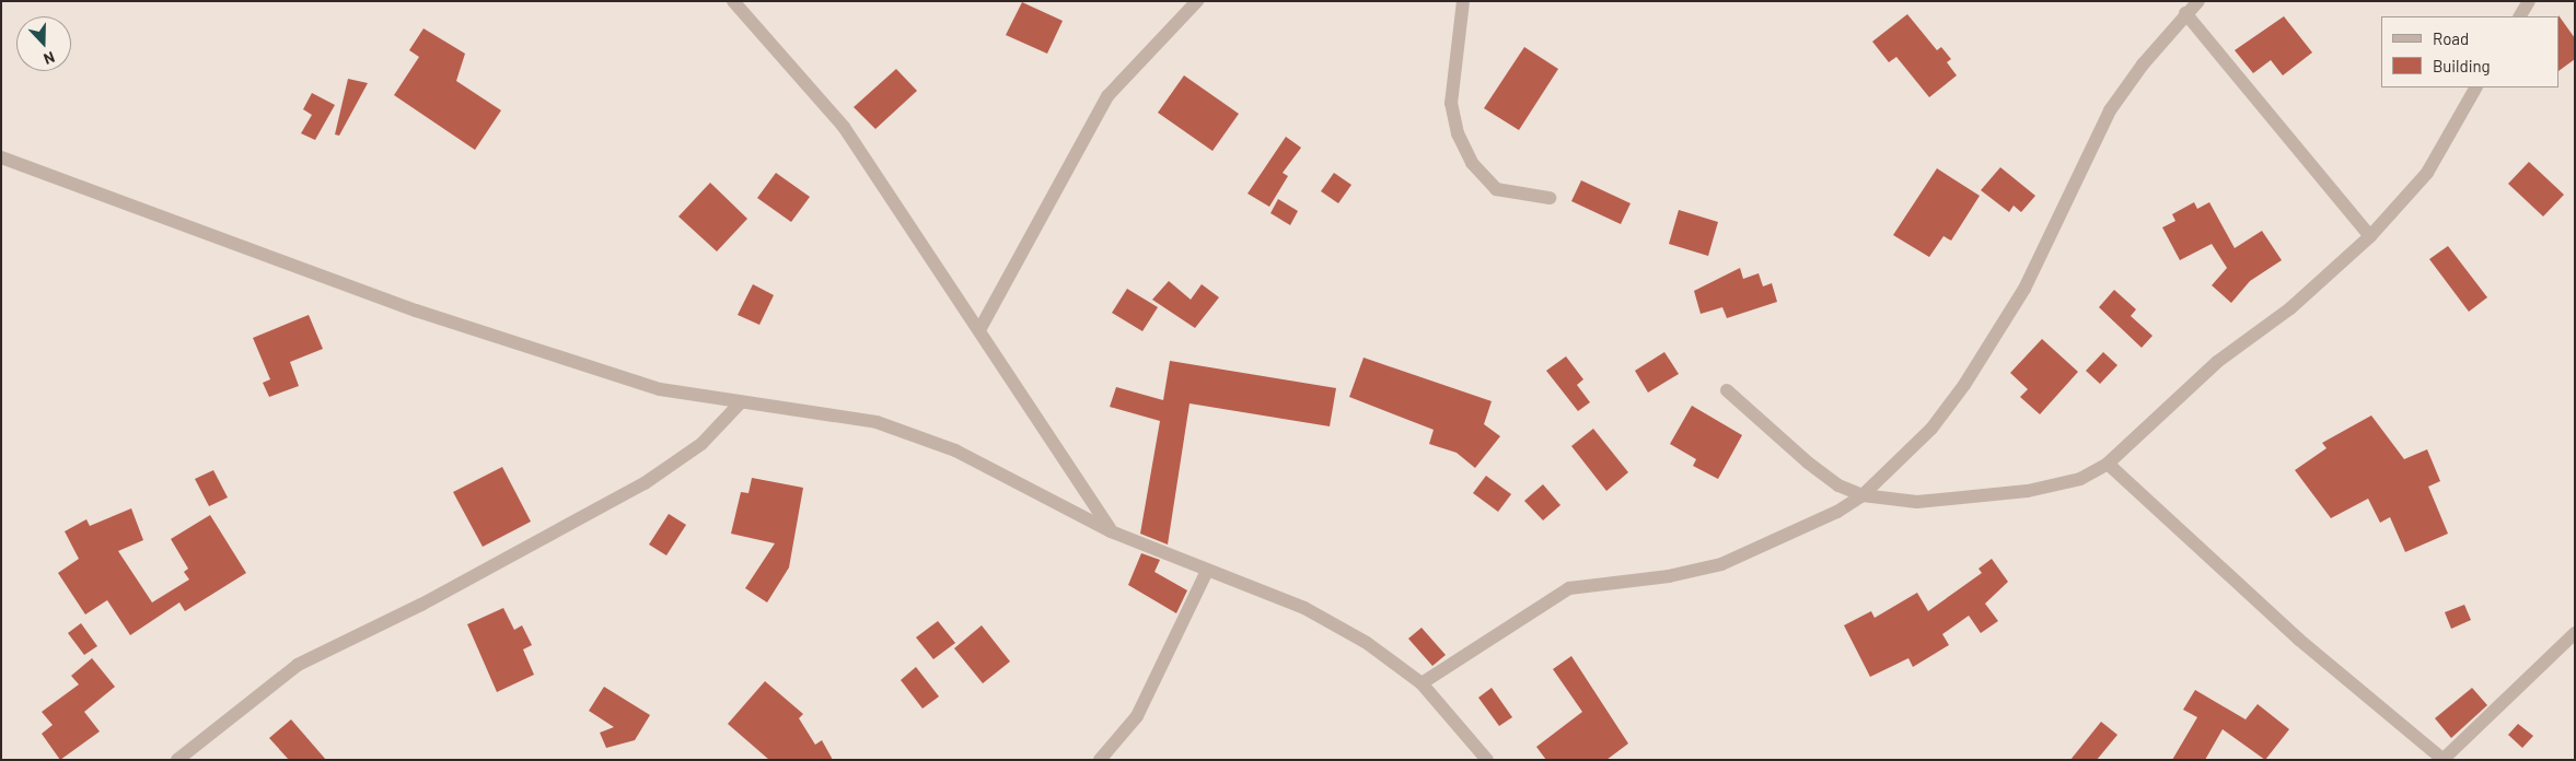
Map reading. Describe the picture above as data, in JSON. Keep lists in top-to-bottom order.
{
  "legend": ["Road", "Building"],
  "north": "bottom"
}
